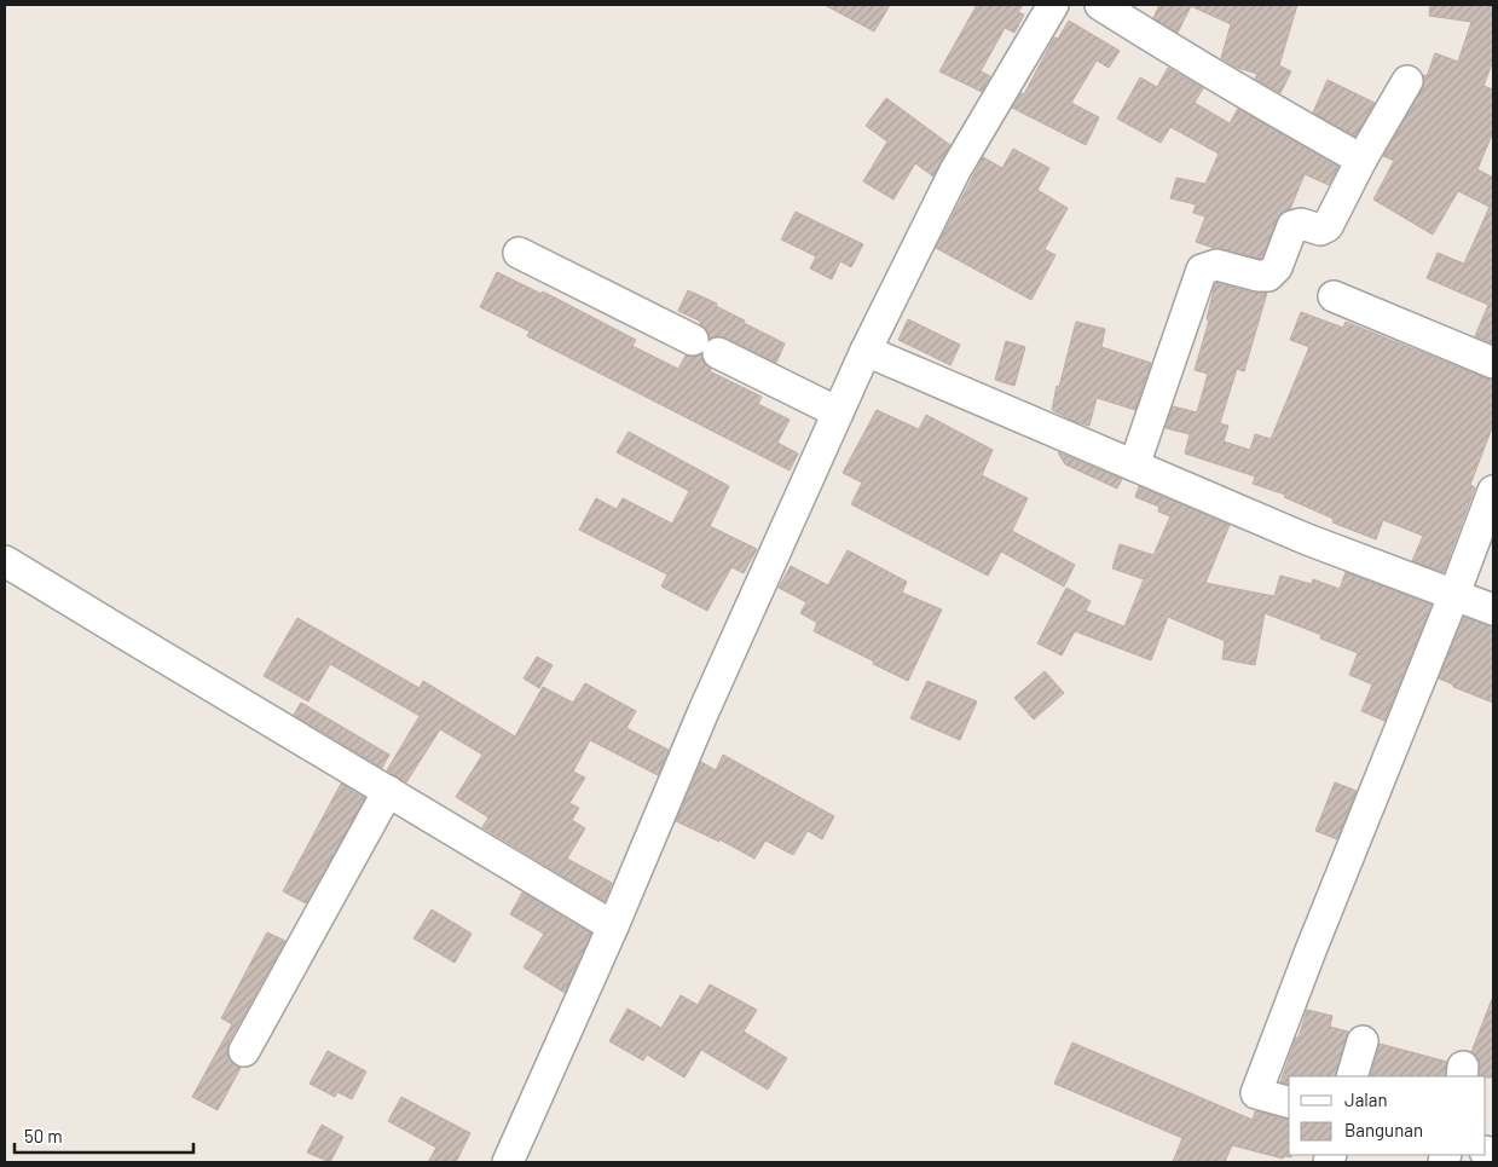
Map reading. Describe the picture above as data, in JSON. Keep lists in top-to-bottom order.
{
  "legend": ["Jalan", "Bangunan"],
  "scale_bar": "50 m"
}
